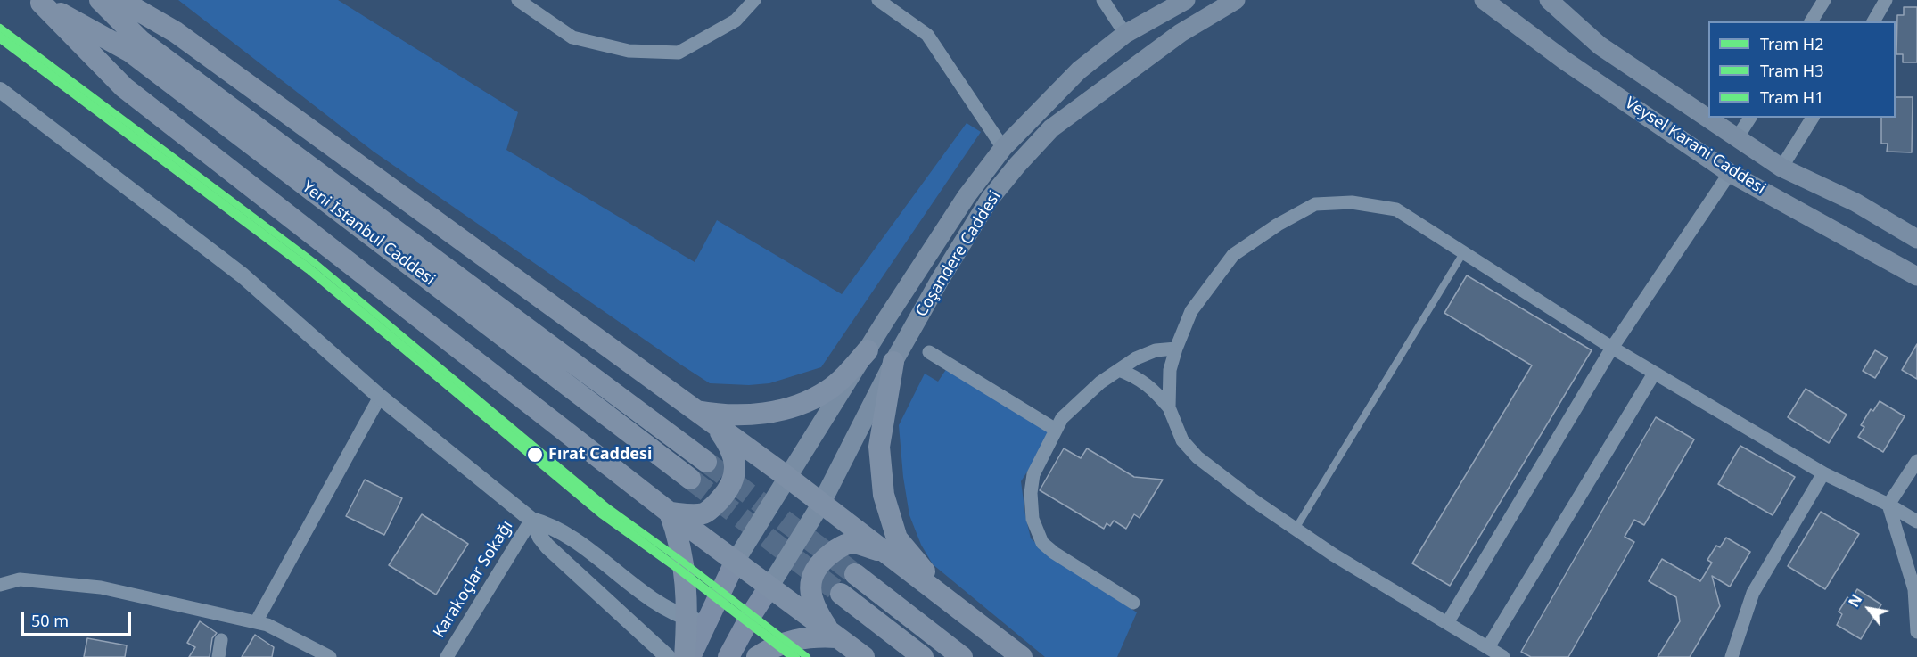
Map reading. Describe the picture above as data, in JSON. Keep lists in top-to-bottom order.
{
  "streets": {
    "highway": ["Yeni İstanbul Caddesi"],
    "main road": ["Veysel Karani Caddesi", "Coşandere Caddesi"],
    "street": ["Karakoçlar Sokağı"]
  },
  "places": ["Fırat Caddesi"],
  "lines": ["tram line H2", "tram line H1", "tram line H3"],
  "legend": ["Tram H2", "Tram H3", "Tram H1"],
  "scale_bar": "50 m",
  "north": "top left"
}
